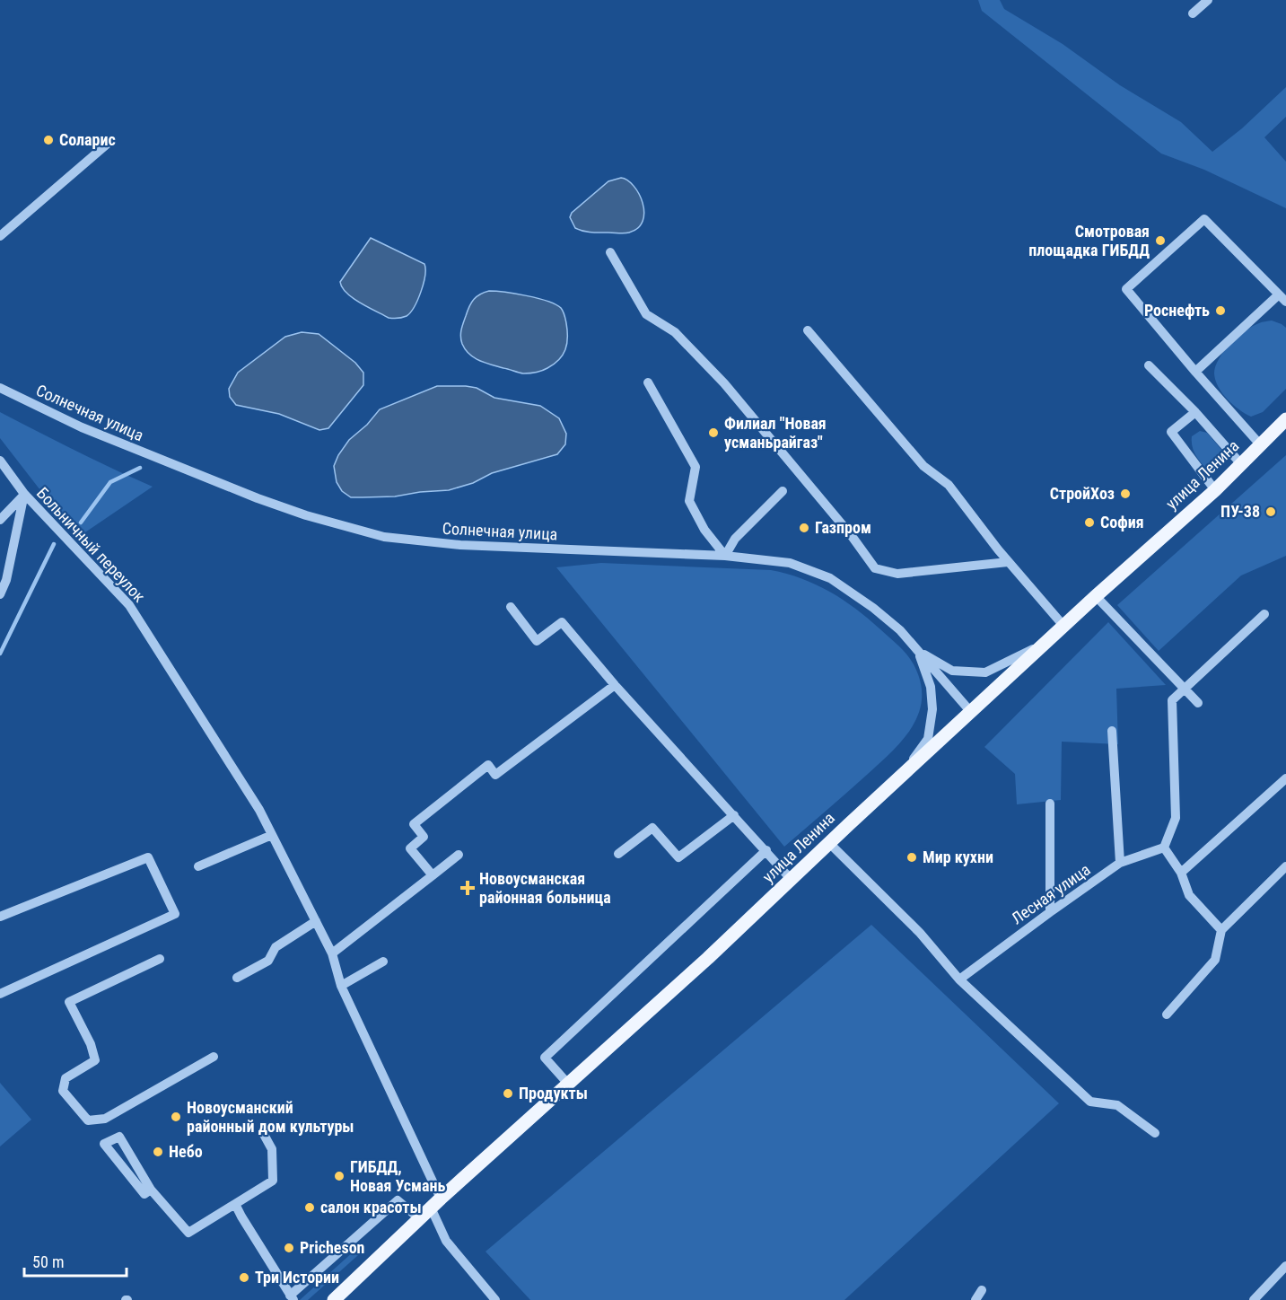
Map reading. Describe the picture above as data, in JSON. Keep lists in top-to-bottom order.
{
  "streets": {
    "main road": ["улица Ленина"],
    "street": ["Солнечная улица", "Больничный переулок", "Лесная улица"]
  },
  "crossings": [
    ["Солнечная улица", "улица Ленина"],
    ["улица Ленина", "Больничный переулок"]
  ],
  "places": {
    "other": [
      "Соларис",
      "Смотровая площадка ГИБДД",
      "Роснефть",
      "Филиал \"Новая усманьрайгаз\"",
      "СтройХоз",
      "ПУ-38",
      "София",
      "Газпром",
      "Мир кухни",
      "Продукты",
      "Новоусманский районный дом культуры",
      "Небо",
      "ГИБДД, Новая Усмань",
      "салон красоты",
      "Pricheson",
      "Три Истории"
    ],
    "health": ["Новоусманская районная больница"]
  },
  "scale_bar": "50 m"
}
